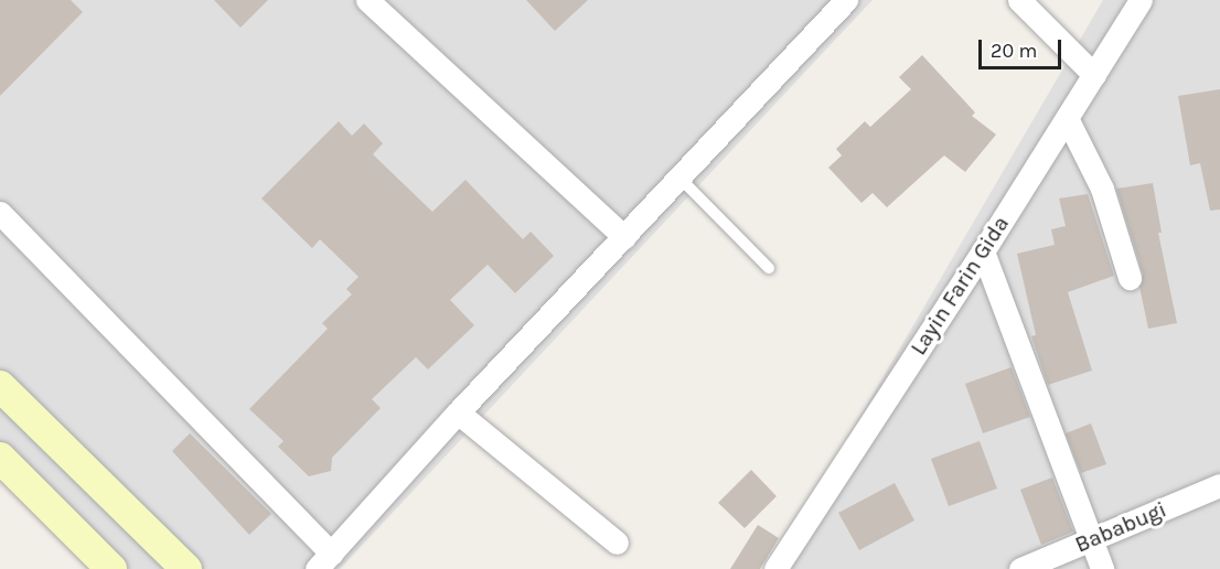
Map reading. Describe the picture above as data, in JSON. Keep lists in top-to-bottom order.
{
  "streets": {
    "street": ["Layin Farin Gida", "Bababugi"]
  },
  "scale_bar": "20 m"
}
